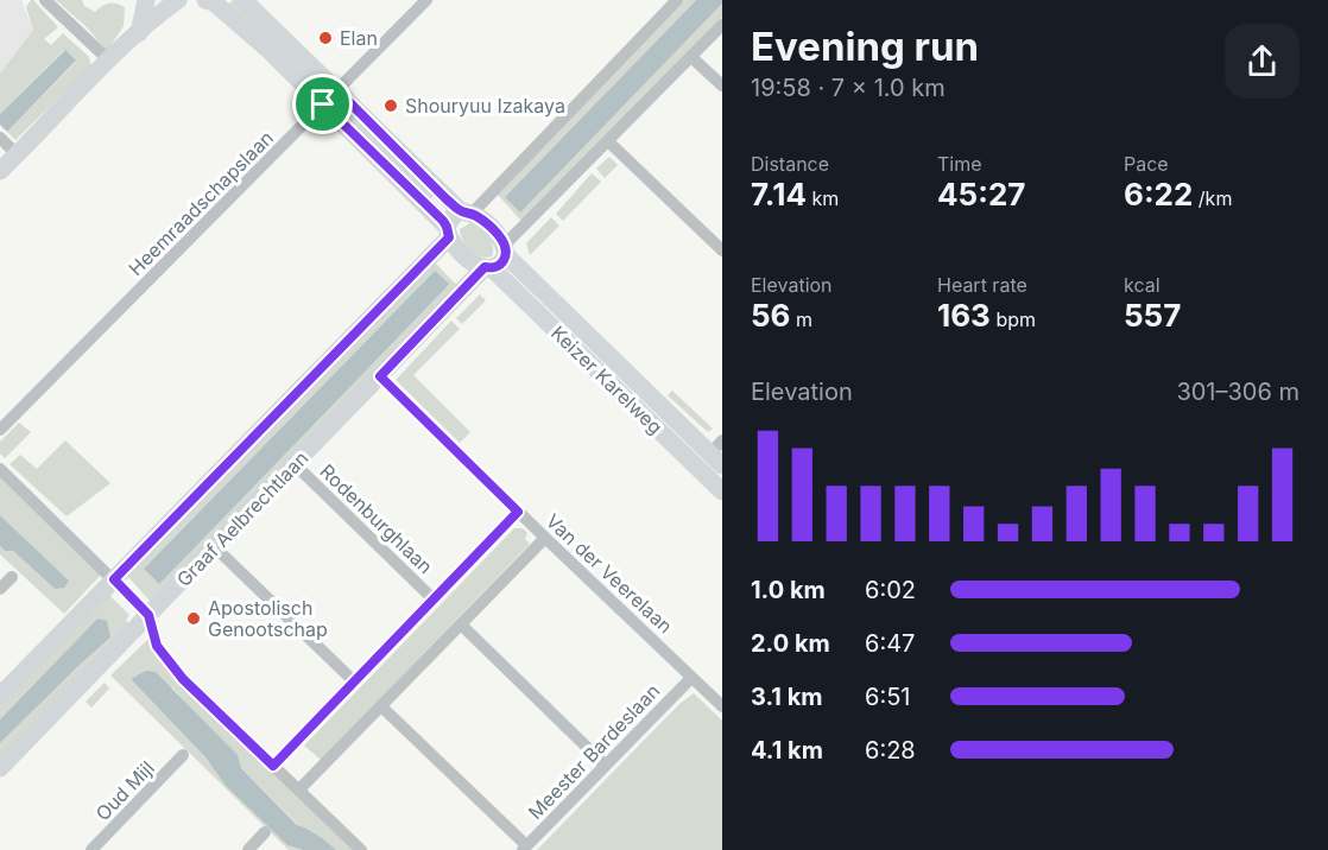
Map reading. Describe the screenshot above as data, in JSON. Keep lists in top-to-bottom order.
{
  "streets": {
    "street": [
      "Heemraadschapslaan",
      "Keizer Karelweg",
      "Graaf Aelbrechtlaan",
      "Rodenburghlaan",
      "Van der Veerelaan",
      "Meester Bardeslaan",
      "Oud Mijl"
    ]
  },
  "crossings": [
    ["Keizer Karelweg", "Graaf Aelbrechtlaan"],
    ["Graaf Aelbrechtlaan", "Rodenburghlaan"],
    ["Graaf Aelbrechtlaan", "Van der Veerelaan"],
    ["Van der Veerelaan", "Meester Bardeslaan"]
  ],
  "places": ["Elan", "Shouryuu Izakaya", "Apostolisch Genootschap"],
  "page": {
    "heading": ["Evening run", "19:58 · 7 × 1.0 km"],
    "stats": [
      ["Distance", "7.14 km"],
      ["Time", "45:27"],
      ["Pace", "6:22 /km"],
      ["Elevation", "56 m"],
      ["Heart rate", "163 bpm"],
      ["kcal", "557"]
    ],
    "chart": ["Elevation", "301–306 m"],
    "list": [
      {
        "name": "1.0 km",
        "note": "6:02"
      },
      {
        "name": "2.0 km",
        "note": "6:47"
      },
      {
        "name": "3.1 km",
        "note": "6:51"
      },
      {
        "name": "4.1 km",
        "note": "6:28"
      }
    ]
  }
}
